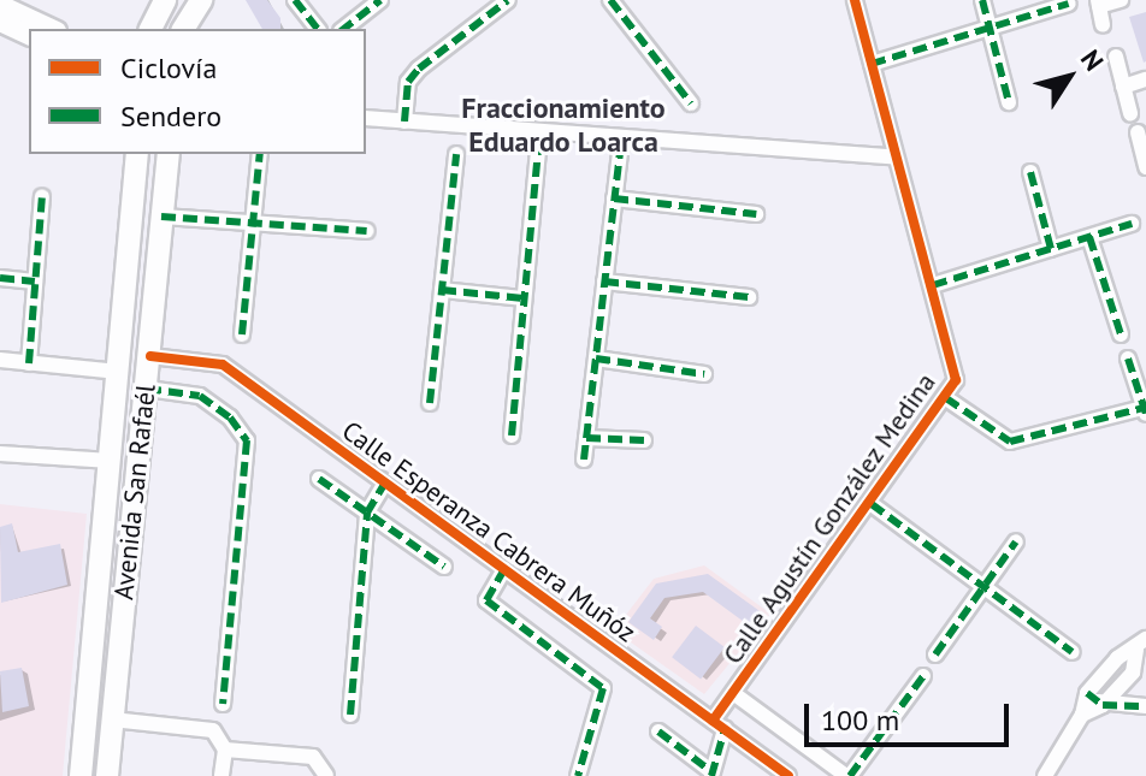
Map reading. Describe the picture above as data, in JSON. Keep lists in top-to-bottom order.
{
  "streets": {
    "main road": ["Avenida San Rafaél"],
    "street": ["Calle Agustín González Medina", "Calle Esperanza Cabrera Muñóz"]
  },
  "crossings": [
    ["Avenida San Rafaél", "Calle Esperanza Cabrera Muñóz"],
    ["Calle Agustín González Medina", "Calle Esperanza Cabrera Muñóz"]
  ],
  "districts": ["Fraccionamiento Eduardo Loarca"],
  "legend": ["Ciclovía", "Sendero"],
  "scale_bar": "100 m",
  "north": "top right"
}
